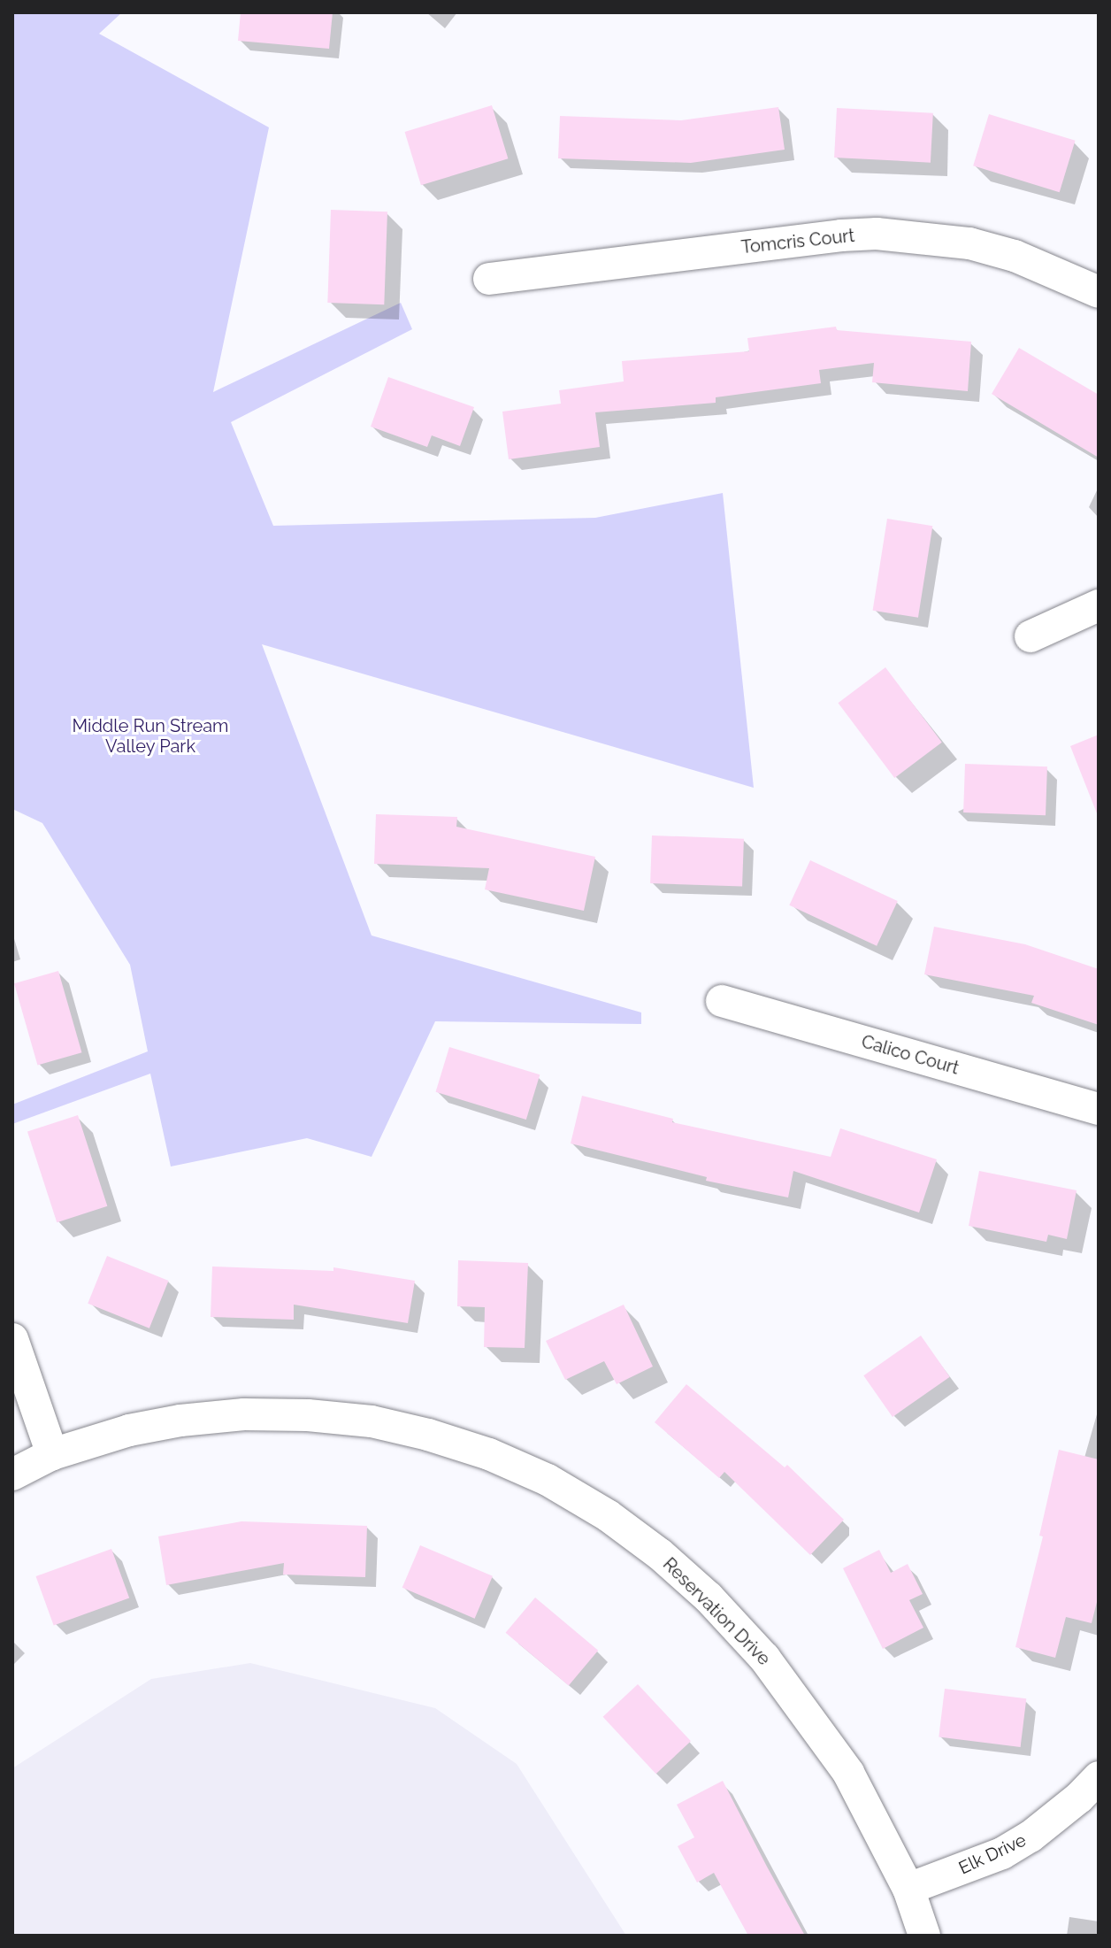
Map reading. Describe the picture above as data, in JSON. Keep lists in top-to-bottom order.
{
  "streets": {
    "street": [
      "Tomcris Court",
      "Calico Court",
      "Reservation Drive",
      "Elk Drive"
    ]
  },
  "crossings": [
    ["Reservation Drive", "Elk Drive"]
  ],
  "parks": ["Middle Run Stream Valley Park"]
}
